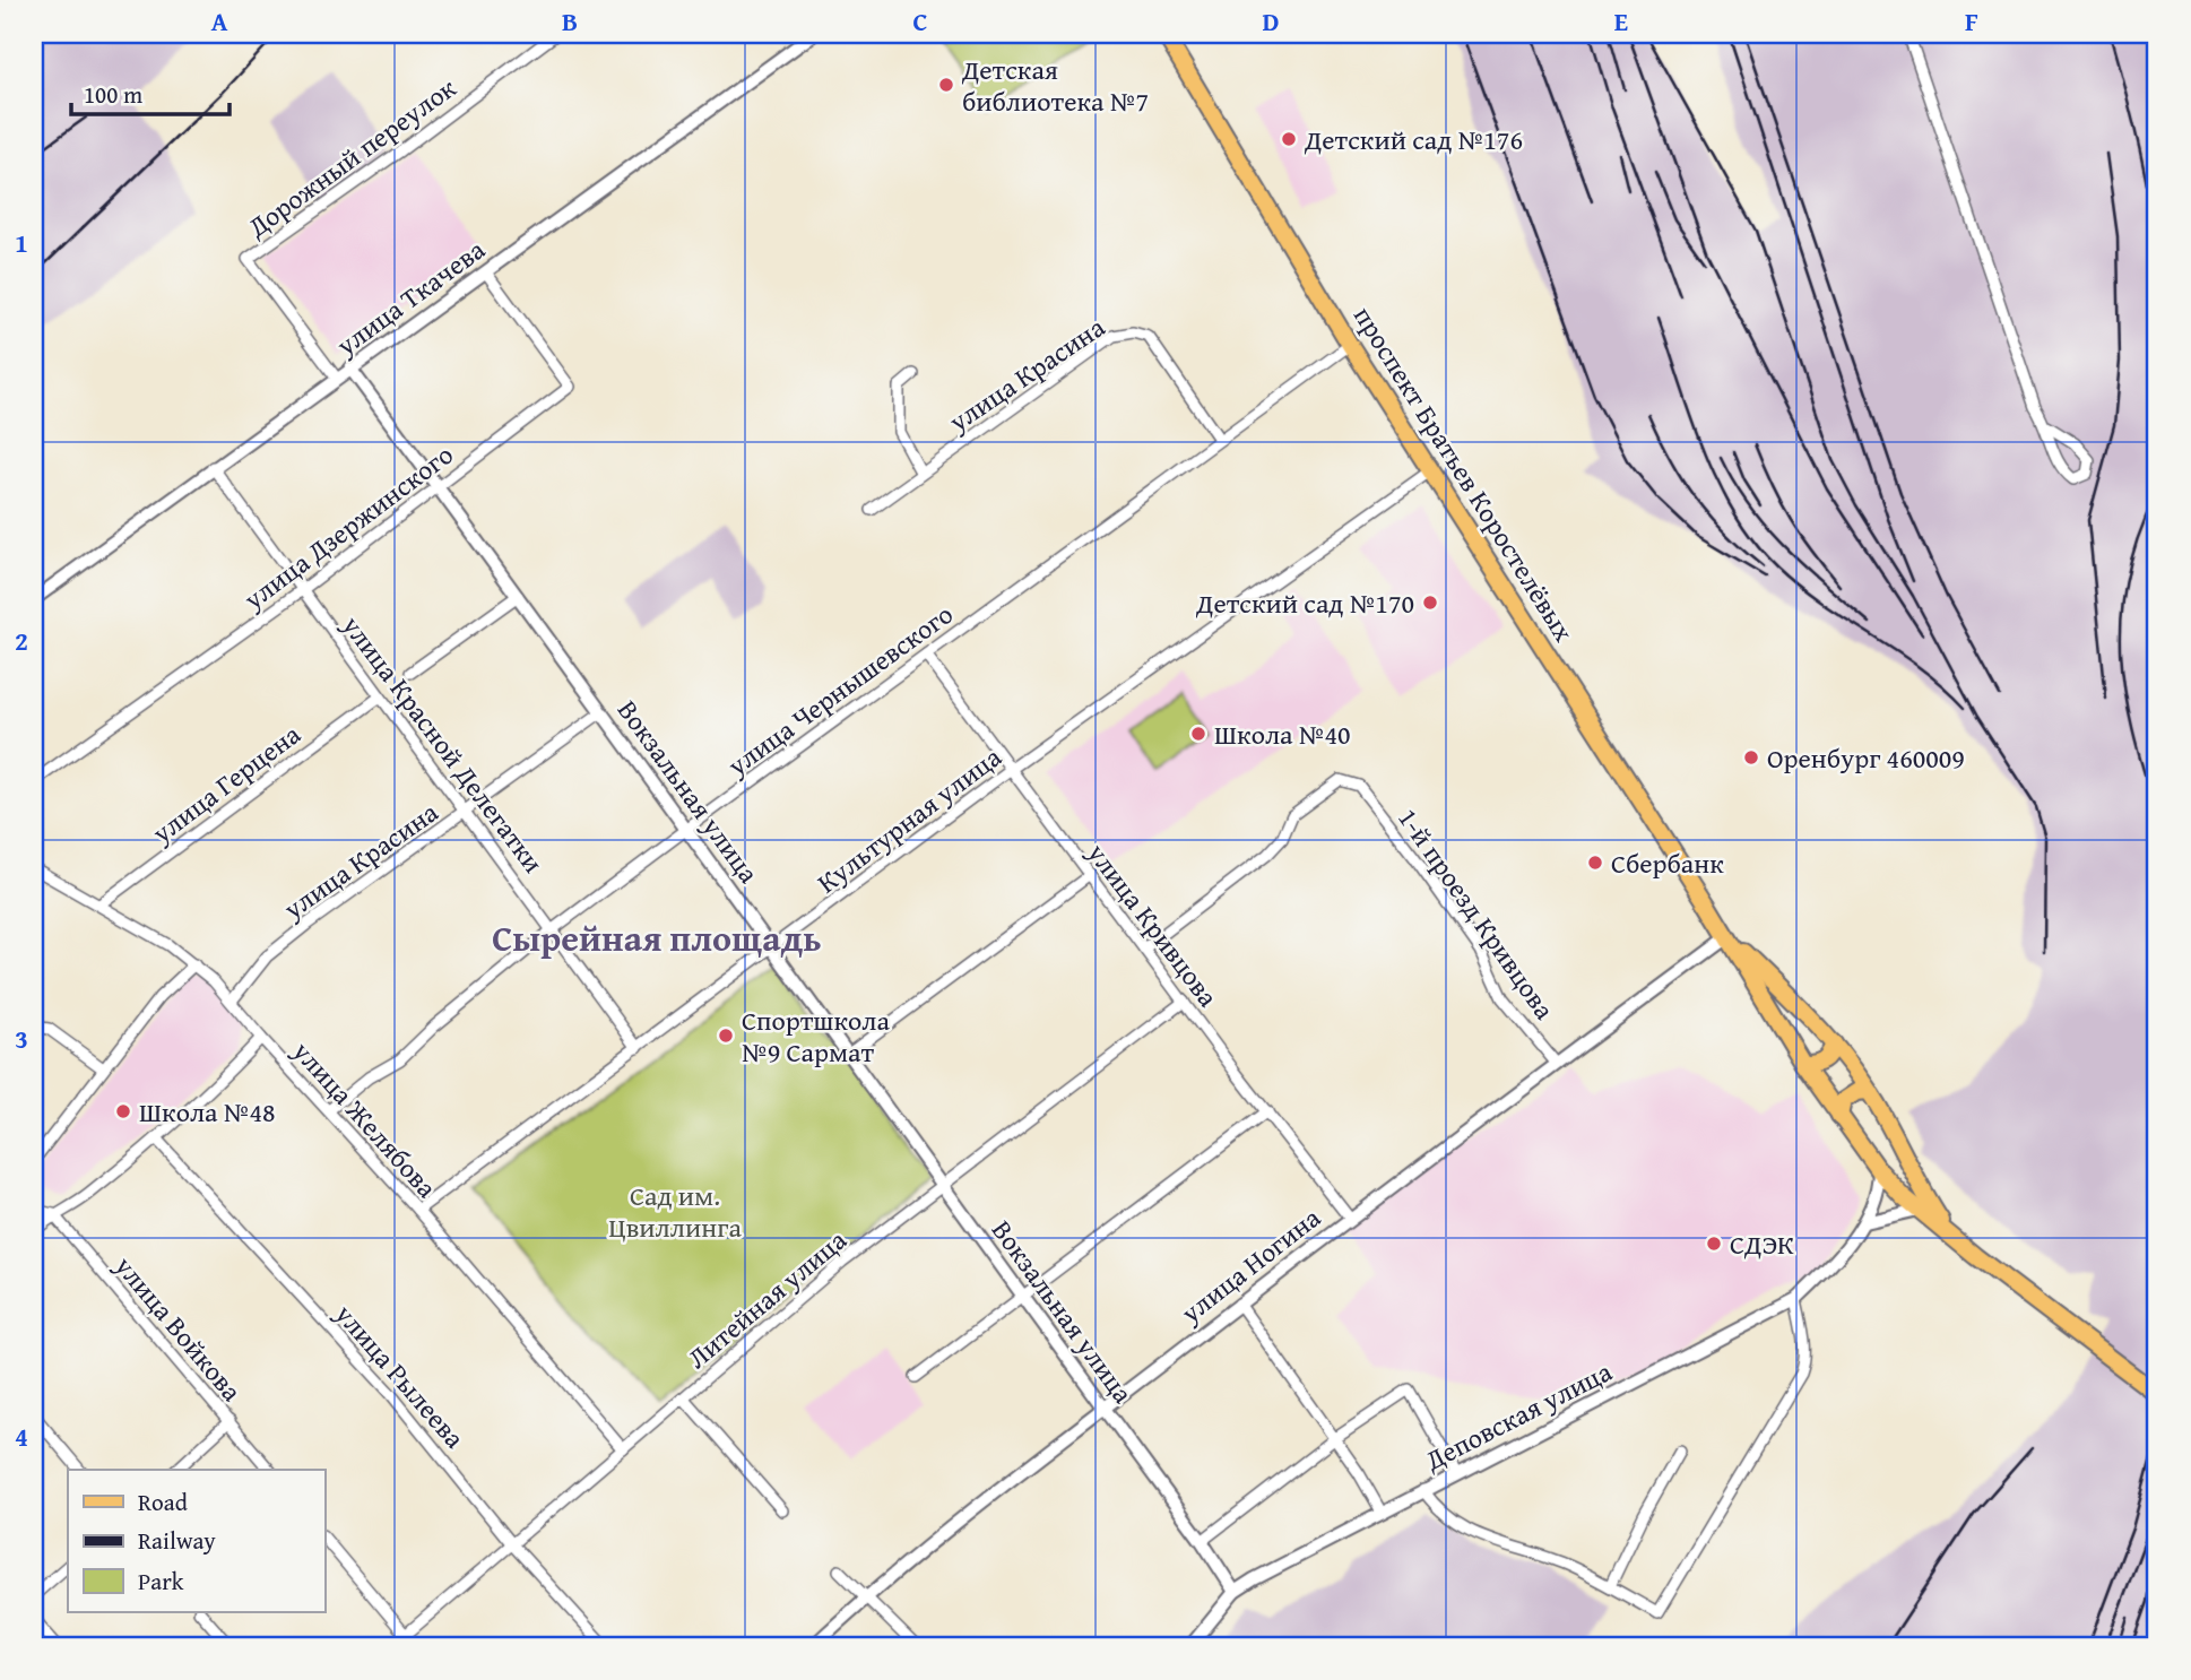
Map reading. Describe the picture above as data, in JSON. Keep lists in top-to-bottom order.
{
  "streets": {
    "main road": ["проспект Братьев Коростелёвых"],
    "street": [
      "Дорожный переулок",
      "улица Ткачева",
      "улица Красина",
      "улица Дзержинского",
      "улица Чернышевского",
      "улица Красной Делегатки",
      "улица Герцена",
      "Вокзальная улица",
      "Культурная улица",
      "1-й проезд Кривцова",
      "улица Кривцова",
      "улица Желябова",
      "улица Ногина",
      "Литейная улица",
      "улица Войкова",
      "улица Рылеева",
      "Деповская улица"
    ]
  },
  "crossings": [
    ["Дорожный переулок", "улица Ткачева"],
    ["улица Ткачева", "улица Дзержинского"],
    ["улица Ткачева", "улица Красной Делегатки"],
    ["улица Ткачева", "Вокзальная улица"],
    ["улица Красина", "улица Чернышевского"],
    ["улица Красина", "улица Красной Делегатки"],
    ["улица Красина", "Вокзальная улица"],
    ["улица Красина", "улица Желябова"],
    ["проспект Братьев Коростелёвых", "улица Чернышевского"],
    ["проспект Братьев Коростелёвых", "Культурная улица"],
    ["проспект Братьев Коростелёвых", "улица Ногина"],
    ["проспект Братьев Коростелёвых", "Деповская улица"],
    ["улица Дзержинского", "улица Красной Делегатки"],
    ["улица Дзержинского", "Вокзальная улица"],
    ["улица Чернышевского", "улица Красной Делегатки"],
    ["улица Чернышевского", "Вокзальная улица"],
    ["улица Чернышевского", "улица Кривцова"],
    ["улица Чернышевского", "улица Желябова"],
    ["улица Красной Делегатки", "улица Герцена"],
    ["улица Красной Делегатки", "Культурная улица"],
    ["улица Герцена", "улица Желябова"],
    ["Вокзальная улица", "Культурная улица"],
    ["Вокзальная улица", "улица Ногина"],
    ["Вокзальная улица", "Литейная улица"],
    ["Вокзальная улица", "Деповская улица"],
    ["Культурная улица", "улица Кривцова"],
    ["Культурная улица", "улица Желябова"],
    ["1-й проезд Кривцова", "улица Кривцова"],
    ["1-й проезд Кривцова", "улица Ногина"],
    ["улица Кривцова", "улица Ногина"],
    ["улица Кривцова", "Литейная улица"],
    ["улица Желябова", "Литейная улица"],
    ["Литейная улица", "улица Рылеева"]
  ],
  "districts": ["Сырейная площадь"],
  "parks": ["Сад им. Цвиллинга"],
  "places": [
    "Детская библиотека №7",
    "Детский сад №176",
    "Детский сад №170",
    "Школа №40",
    "Оренбург 460009",
    "Сбербанк",
    "Спортшкола №9 Сармат",
    "Школа №48",
    "СДЭК"
  ],
  "legend": ["Road", "Railway", "Park"],
  "scale_bar": "100 m",
  "grid": {
    "columns": [
      "A",
      "B",
      "C",
      "D",
      "E",
      "F"
    ],
    "rows": [
      "1",
      "2",
      "3",
      "4"
    ]
  }
}
